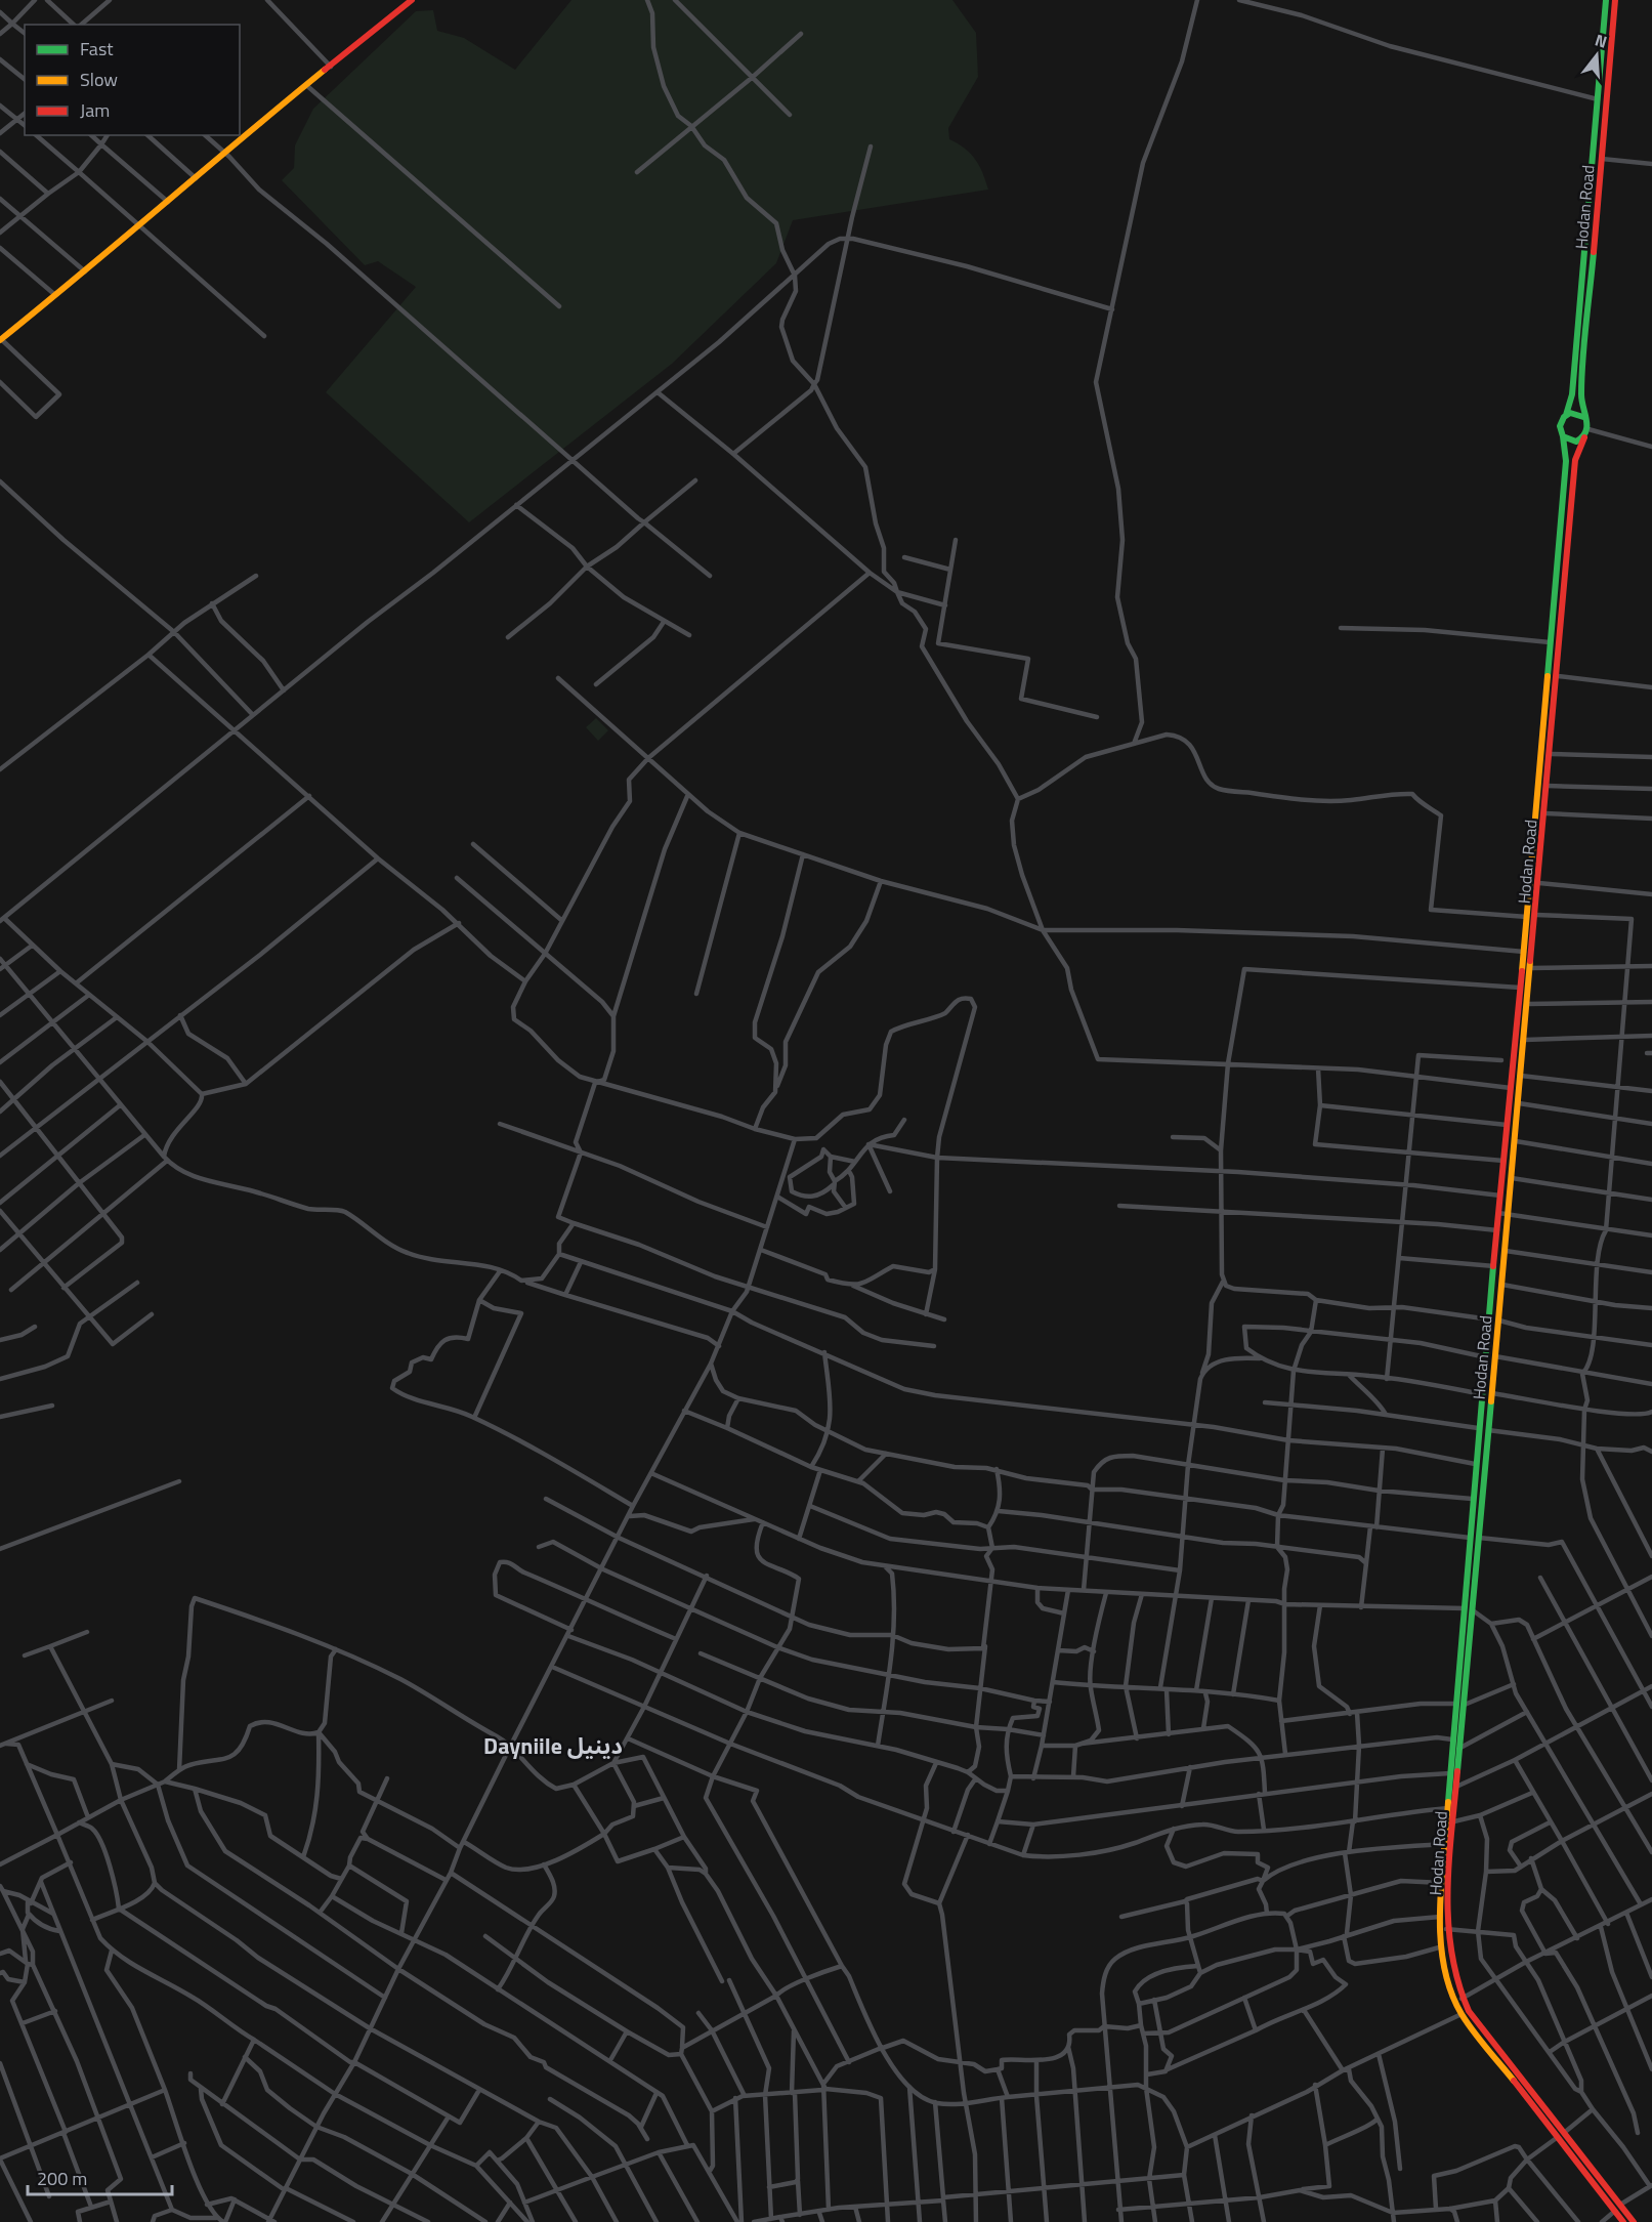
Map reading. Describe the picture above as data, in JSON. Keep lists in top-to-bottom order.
{
  "streets": {
    "main road": ["Hodan Road"]
  },
  "districts": ["Dayniile دينيل"],
  "legend": ["Fast", "Slow", "Jam"],
  "scale_bar": "200 m",
  "north": "top"
}
